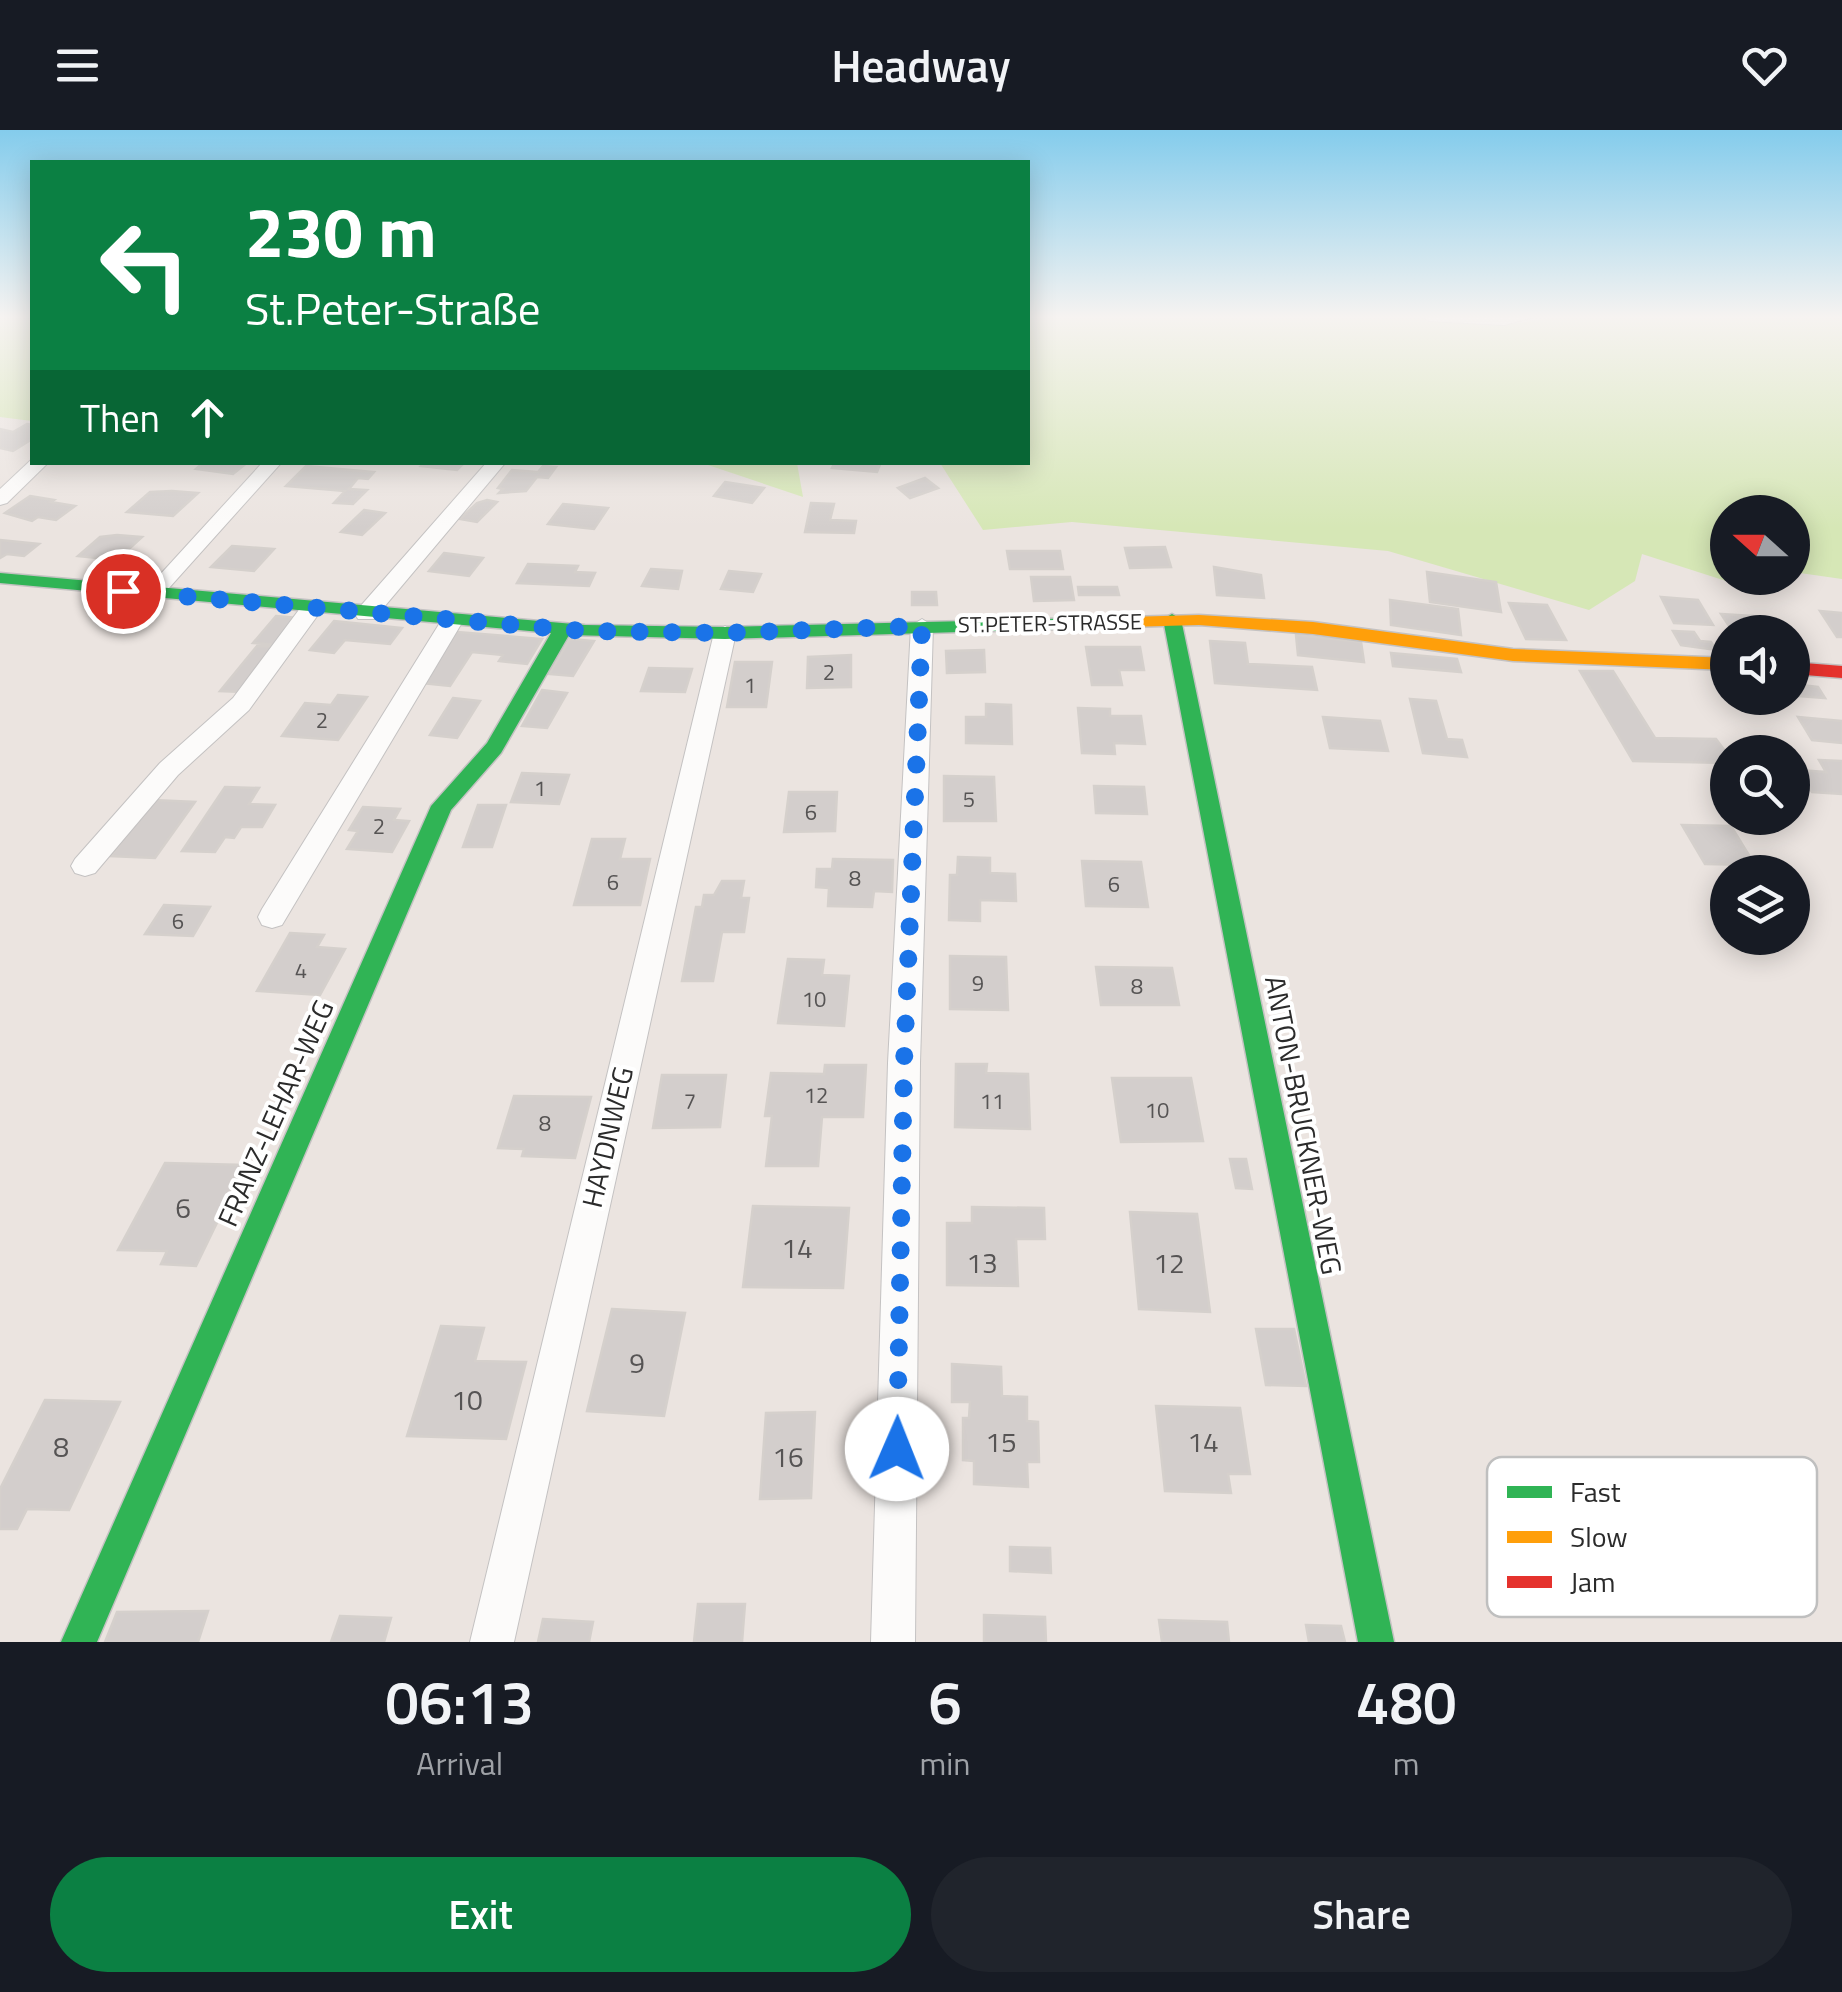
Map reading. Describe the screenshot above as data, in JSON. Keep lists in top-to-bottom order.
{
  "streets": {
    "main road": ["ST.PETER-STRASSE", "FRANZ-LEHAR-WEG", "ANTON-BRUCKNER-WEG"],
    "street": ["HAYDNWEG"]
  },
  "crossings": [
    ["ST.PETER-STRASSE", "FRANZ-LEHAR-WEG"],
    ["ST.PETER-STRASSE", "ANTON-BRUCKNER-WEG"],
    ["ST.PETER-STRASSE", "HAYDNWEG"]
  ],
  "house_numbers": [
    "2",
    "1",
    "2",
    "1",
    "5",
    "6",
    "2",
    "8",
    "6",
    "6",
    "6",
    "4",
    "9",
    "8",
    "10",
    "12",
    "7",
    "11",
    "10",
    "8",
    "6",
    "14",
    "13",
    "12",
    "9",
    "10",
    "15",
    "14",
    "8",
    "16"
  ],
  "legend": ["Fast", "Slow", "Jam"],
  "north": "left",
  "page": {
    "header": "Headway",
    "turn": ["230 m", "St.Peter-Straße"],
    "then": "Then",
    "eta": [
      "06:13",
      "Arrival",
      "6",
      "min",
      "480",
      "m"
    ],
    "buttons": ["Exit", "Share"]
  }
}
